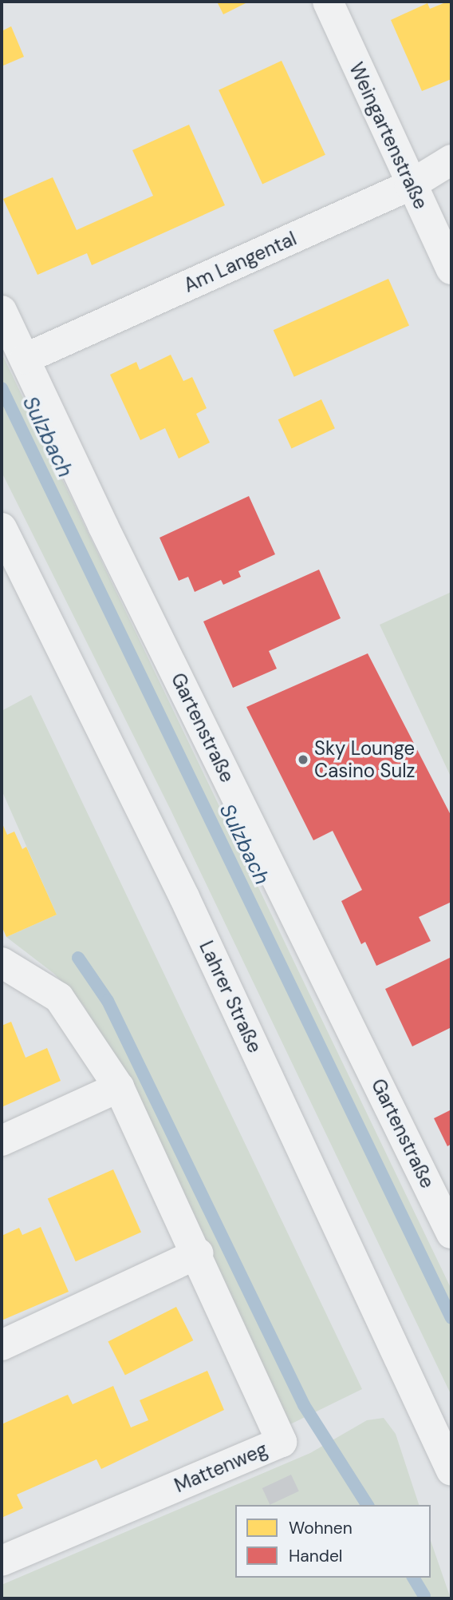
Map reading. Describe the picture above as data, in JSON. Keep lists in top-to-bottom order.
{
  "streets": {
    "street": [
      "Weingartenstraße",
      "Am Langental",
      "Gartenstraße",
      "Lahrer Straße",
      "Mattenweg"
    ]
  },
  "crossings": [
    ["Weingartenstraße", "Am Langental"],
    ["Am Langental", "Gartenstraße"]
  ],
  "water": ["Sulzbach"],
  "places": ["Sky Lounge Casino Sulz"],
  "legend": ["Wohnen", "Handel"]
}
